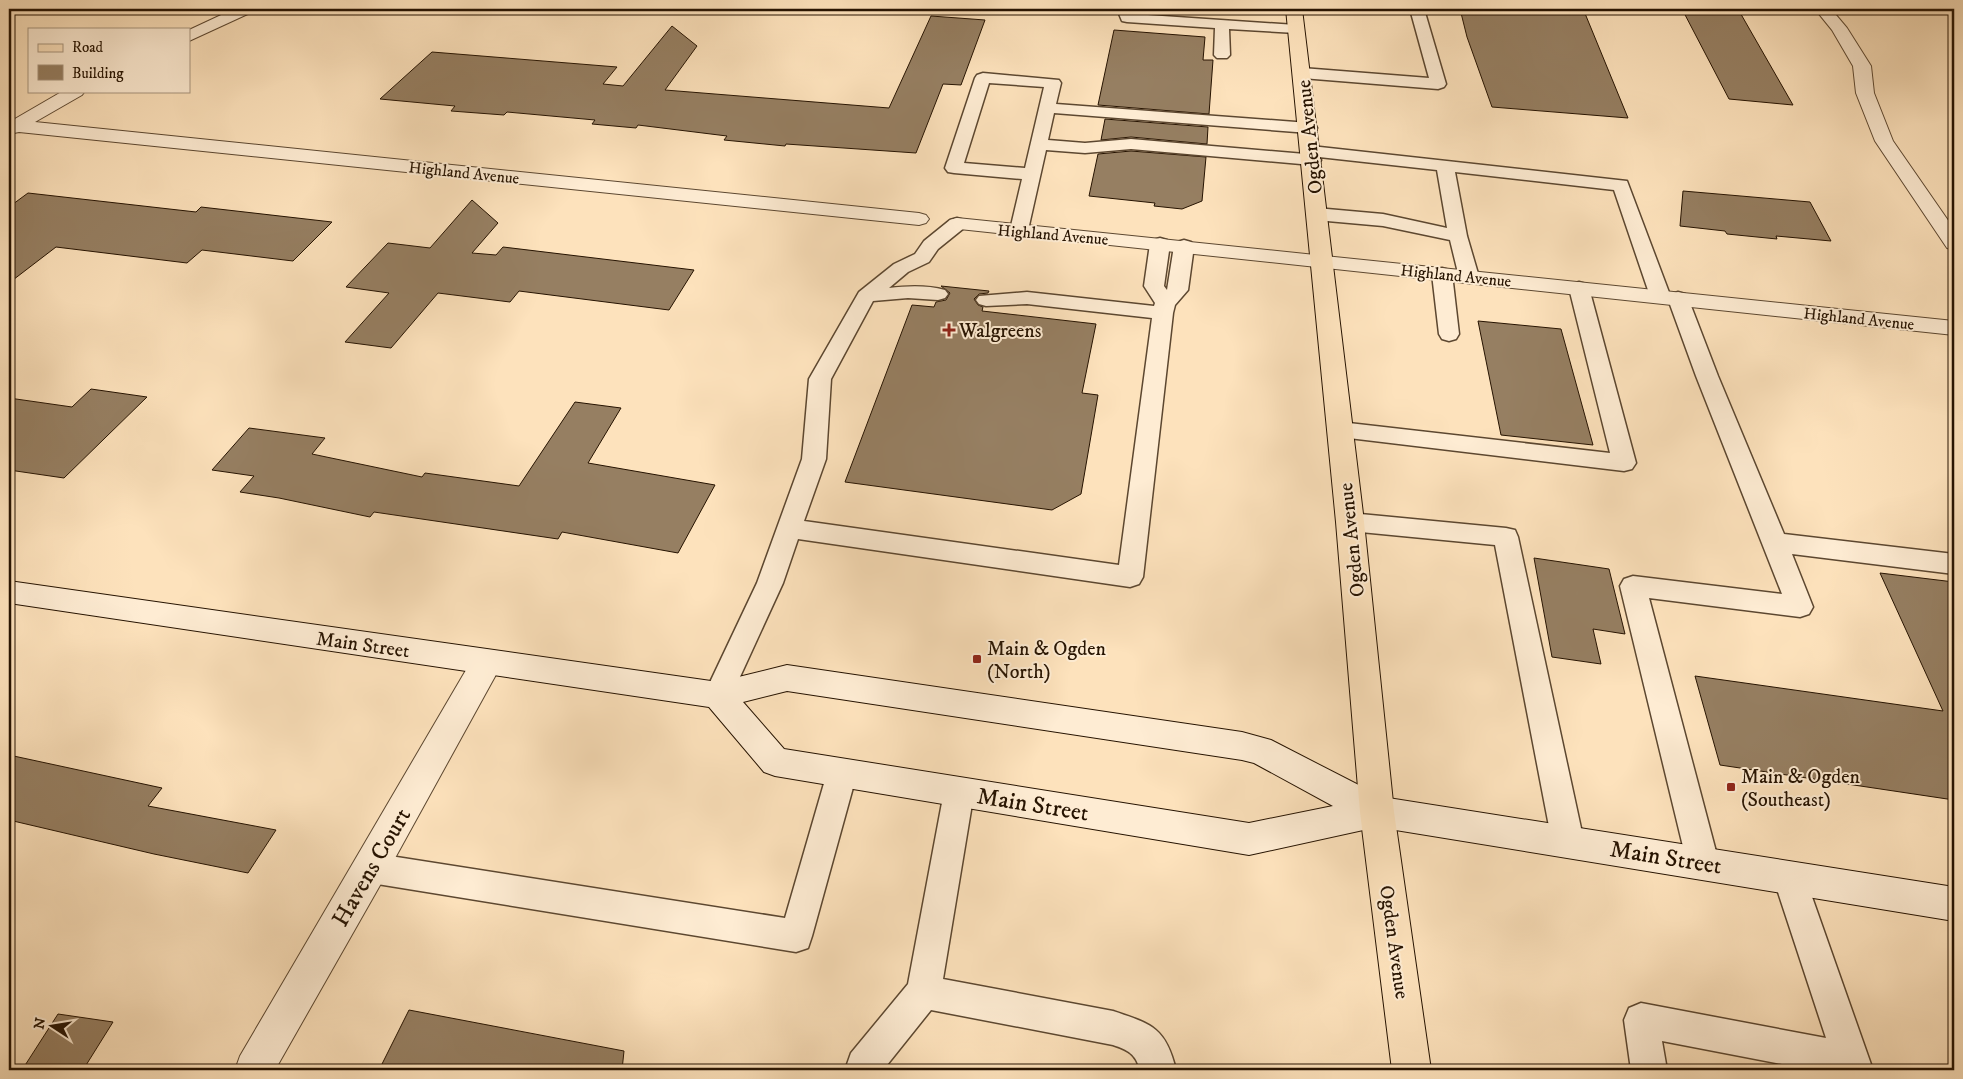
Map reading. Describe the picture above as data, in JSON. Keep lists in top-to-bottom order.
{
  "streets": {
    "main road": ["Ogden Avenue"],
    "street": ["Highland Avenue", "Main Street", "Havens Court"]
  },
  "crossings": [
    ["Ogden Avenue", "Highland Avenue"],
    ["Ogden Avenue", "Main Street"],
    ["Main Street", "Havens Court"]
  ],
  "places": {
    "health": ["Walgreens"],
    "transit": ["Main & Ogden (North)", "Main & Ogden (Southeast)"]
  },
  "legend": ["Road", "Building"],
  "north": "left"
}
